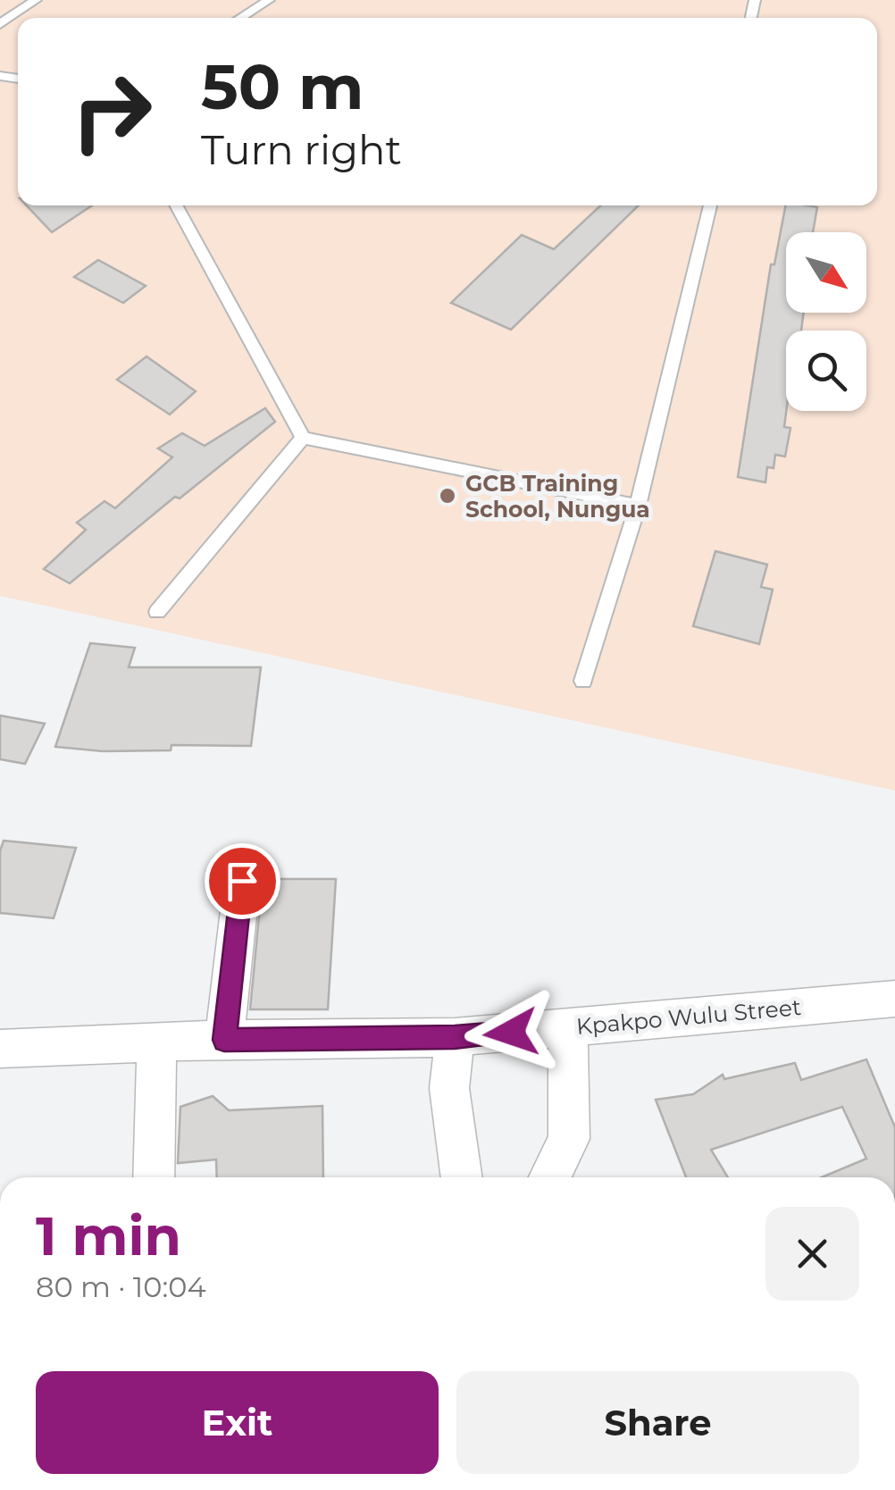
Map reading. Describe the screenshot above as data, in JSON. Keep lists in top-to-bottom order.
{
  "streets": {
    "street": ["Kpakpo Wulu Street"]
  },
  "places": ["GCB Training School, Nungua"],
  "north": "bottom right",
  "page": {
    "turn": ["50 m", "Turn right"],
    "heading": ["1 min", "80 m · 10:04"],
    "buttons": ["Exit", "Share"]
  }
}
